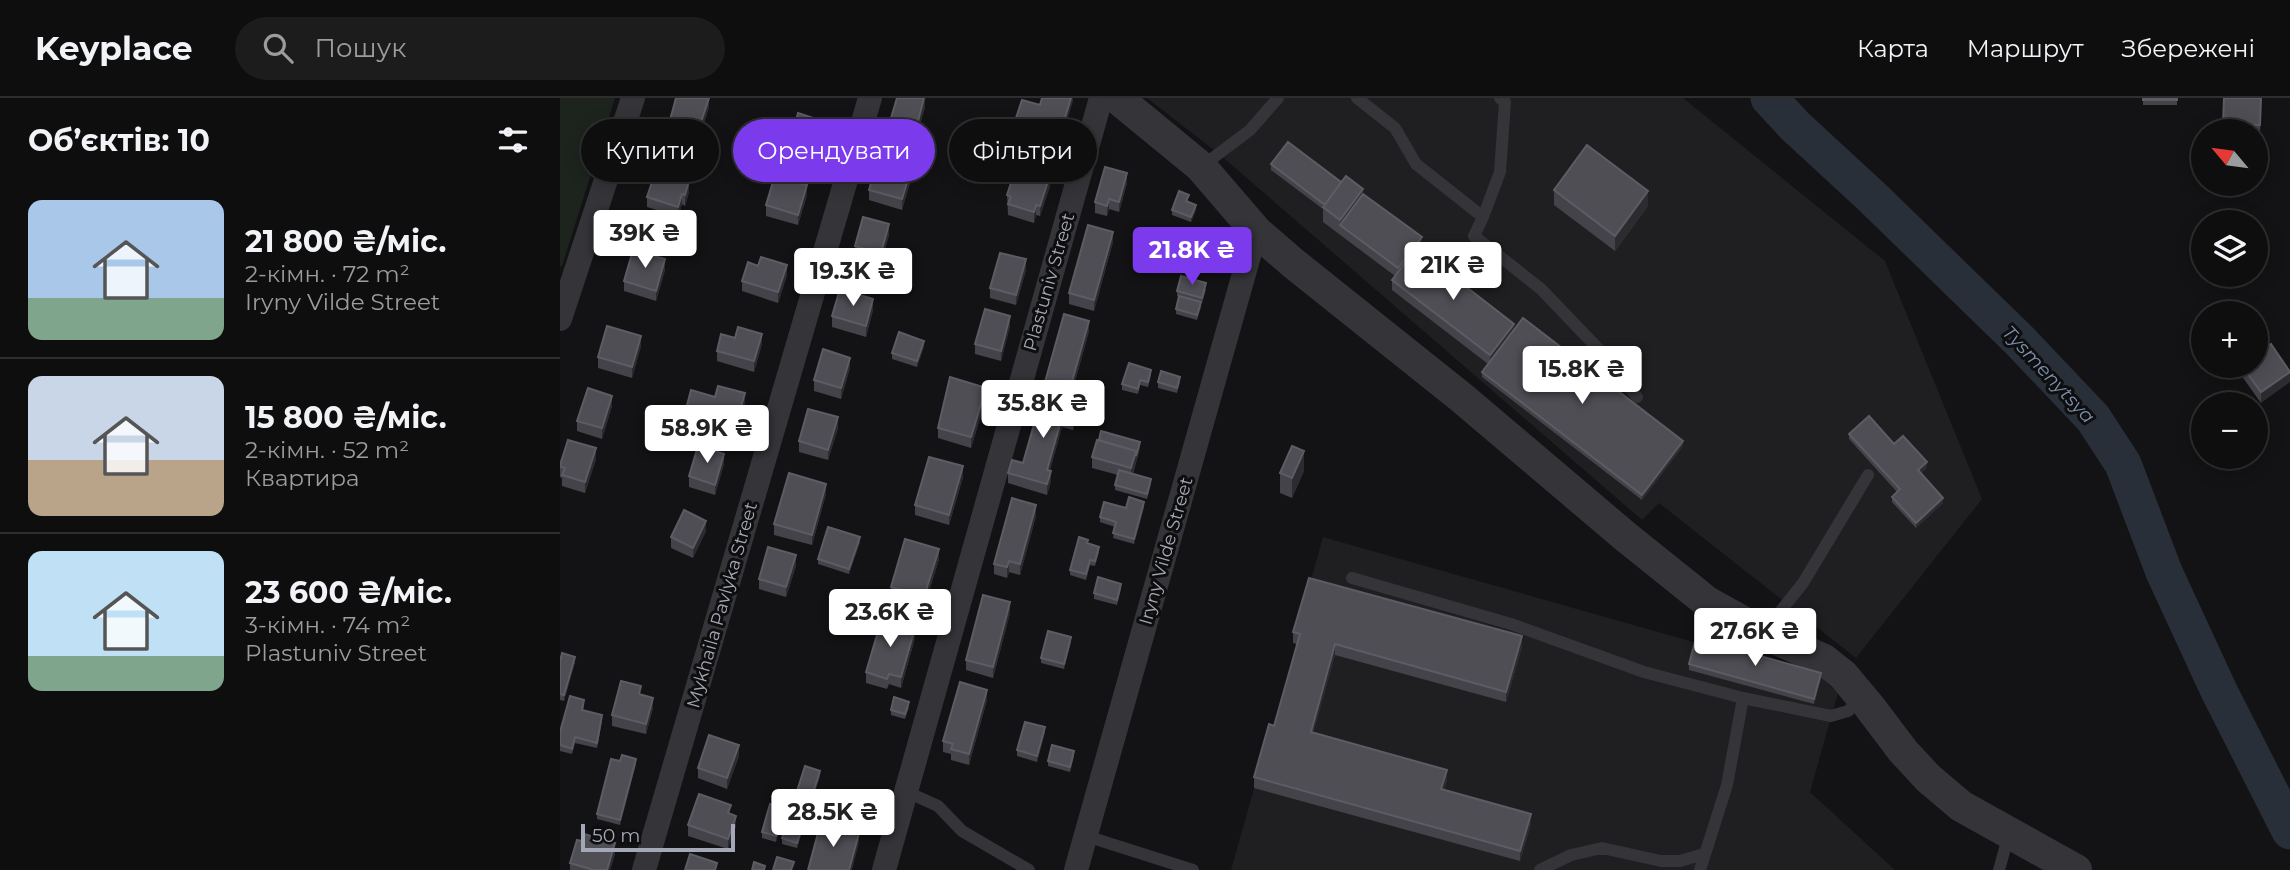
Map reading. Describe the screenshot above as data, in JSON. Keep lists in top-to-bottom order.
{
  "streets": {
    "street": ["Plastuniv Street", "Iryny Vilde Street", "Mykhaila Pavlyka Street"]
  },
  "water": ["Tysmenytsya"],
  "scale_bar": "50 m",
  "north": "top left",
  "page": {
    "header": "Keyplace",
    "search": "Пошук",
    "nav": ["Карта", "Маршрут", "Збережені"],
    "heading": "Об’єктів: 10",
    "map_buttons": ["+", "−"],
    "chip": ["Купити", "Орендувати", "Фільтри"],
    "list": [
      {
        "name": "21 800 ₴/міс.",
        "note": "2-кімн. · 72 m² · Iryny Vilde Street"
      },
      {
        "name": "15 800 ₴/міс.",
        "note": "2-кімн. · 52 m² · Квартира"
      },
      {
        "name": "23 600 ₴/міс.",
        "note": "3-кімн. · 74 m² · Plastuniv Street"
      }
    ],
    "price": [
      "39K ₴",
      "21.8K ₴",
      "21K ₴",
      "19.3K ₴",
      "15.8K ₴",
      "35.8K ₴",
      "58.9K ₴",
      "23.6K ₴",
      "27.6K ₴",
      "28.5K ₴"
    ],
    "scale": "50 m"
  }
}
